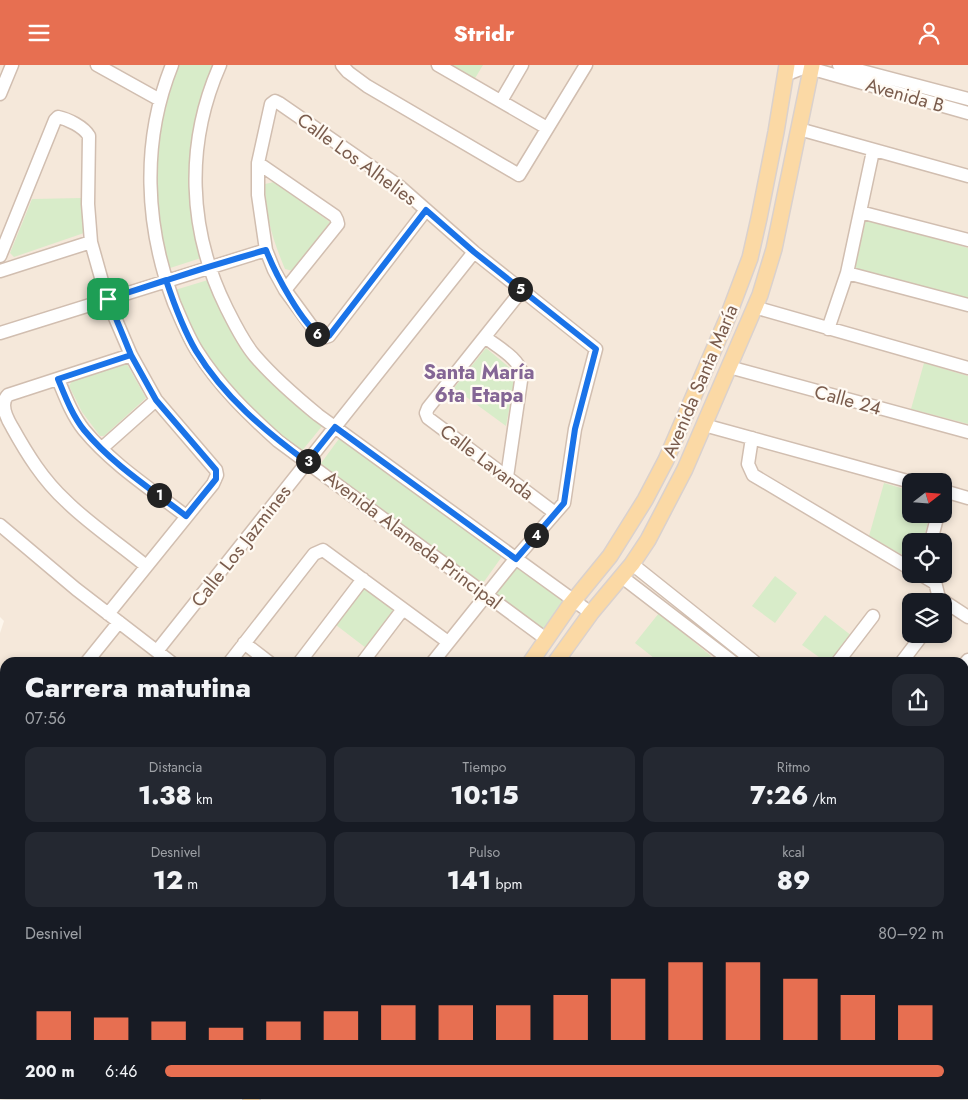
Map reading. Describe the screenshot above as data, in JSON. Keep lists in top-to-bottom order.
{
  "streets": {
    "main road": ["Avenida Santa María"],
    "street": [
      "Avenida B",
      "Calle Los Alhelies",
      "Calle 24",
      "Calle Lavanda",
      "Avenida Alameda Principal",
      "Calle Los Jazmines"
    ]
  },
  "crossings": [
    ["Avenida B", "Avenida Santa María"],
    ["Calle Los Alhelies", "Calle Lavanda"],
    ["Calle Los Alhelies", "Avenida Alameda Principal"],
    ["Calle Los Alhelies", "Calle Los Jazmines"],
    ["Avenida Santa María", "Calle 24"],
    ["Avenida Santa María", "Avenida Alameda Principal"],
    ["Avenida Alameda Principal", "Calle Los Jazmines"]
  ],
  "districts": ["Santa María 6ta Etapa"],
  "north": "right",
  "page": {
    "header": "Stridr",
    "pins": [
      "5",
      "6",
      "3",
      "1",
      "4"
    ],
    "heading": ["Carrera matutina", "07:56"],
    "stats": [
      ["Distancia", "1.38 km"],
      ["Tiempo", "10:15"],
      ["Ritmo", "7:26 /km"],
      ["Desnivel", "12 m"],
      ["Pulso", "141 bpm"],
      ["kcal", "89"]
    ],
    "chart": ["Desnivel", "80–92 m"],
    "list": [
      {
        "name": "200 m",
        "note": "6:46"
      }
    ]
  }
}
